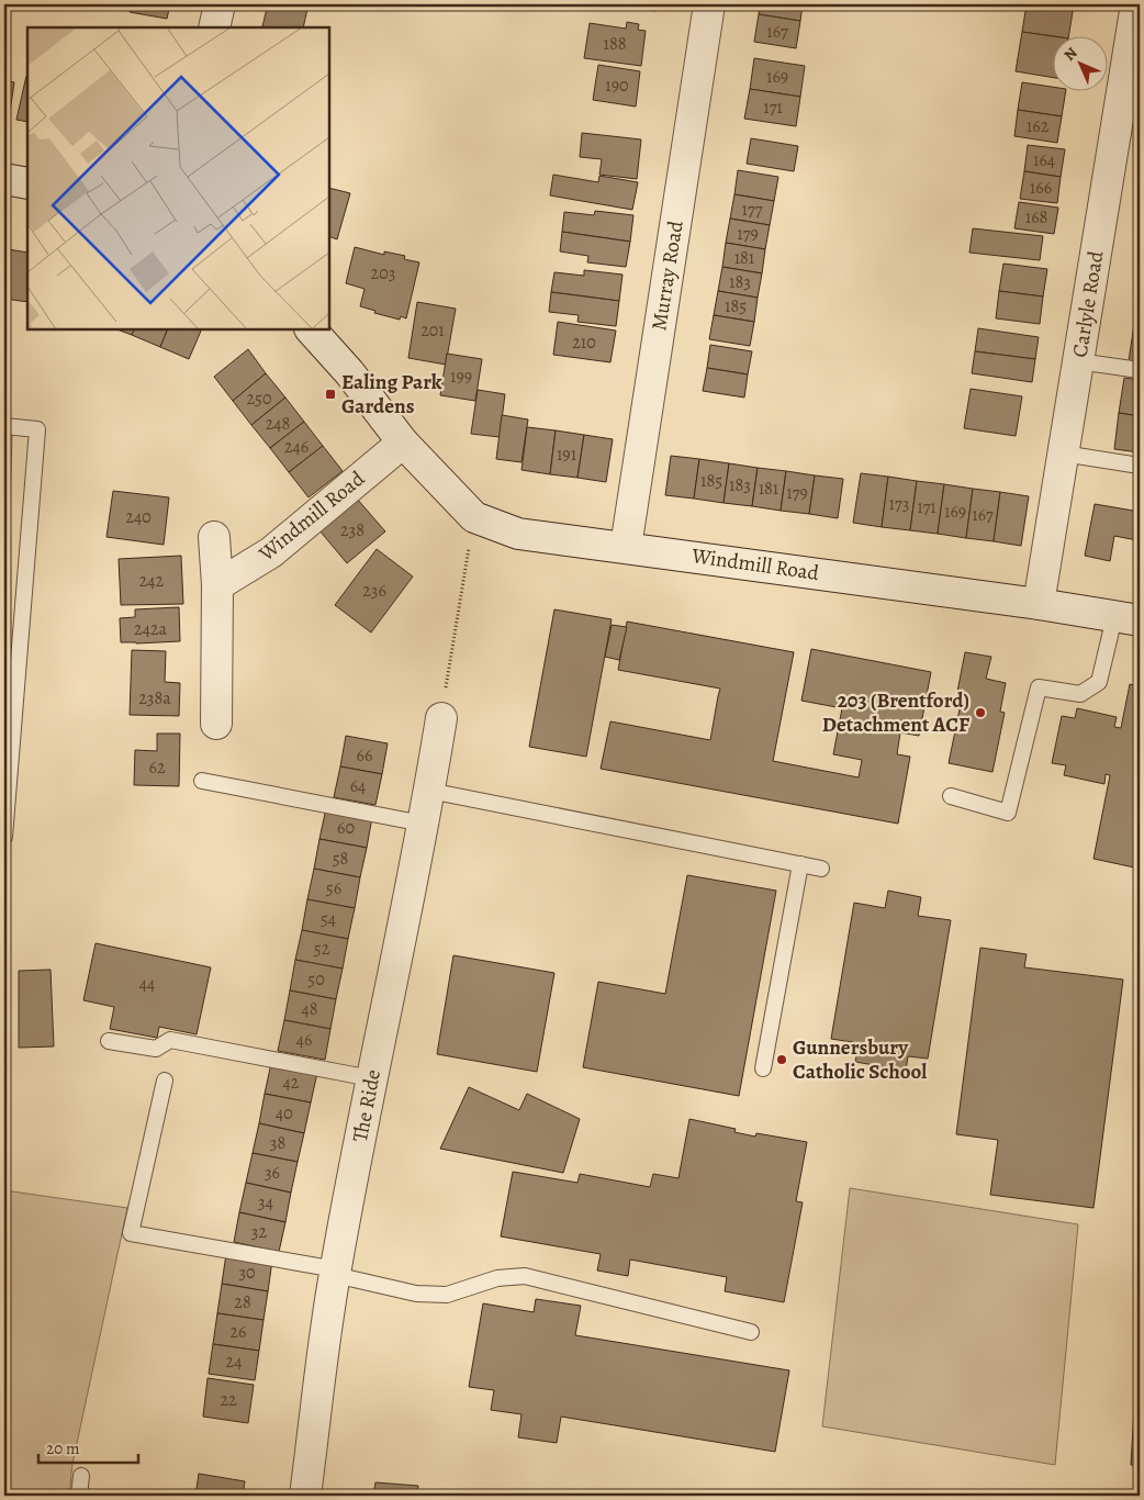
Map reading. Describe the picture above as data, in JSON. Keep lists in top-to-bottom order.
{
  "streets": {
    "street": [
      "Murray Road",
      "Carlyle Road",
      "Windmill Road",
      "The Ride"
    ]
  },
  "crossings": [
    ["Murray Road", "Windmill Road"],
    ["Carlyle Road", "Windmill Road"]
  ],
  "places": {
    "transit": ["Ealing Park Gardens"],
    "other": ["203 (Brentford) Detachment ACF", "Gunnersbury Catholic School"]
  },
  "house_numbers": [
    "167",
    "188",
    "169",
    "190",
    "171",
    "162",
    "164",
    "166",
    "177",
    "168",
    "179",
    "181",
    "203",
    "183",
    "185",
    "201",
    "210",
    "199",
    "250",
    "248",
    "246",
    "191",
    "185",
    "183",
    "181",
    "179",
    "173",
    "171",
    "169",
    "167",
    "240",
    "238",
    "242",
    "236",
    "242a",
    "238a",
    "66",
    "62",
    "64",
    "60",
    "58",
    "56",
    "54",
    "52",
    "50",
    "44",
    "48",
    "46",
    "42",
    "40",
    "38",
    "36",
    "34",
    "32",
    "30",
    "28",
    "26",
    "24",
    "22"
  ],
  "scale_bar": "20 m",
  "north": "top left"
}
